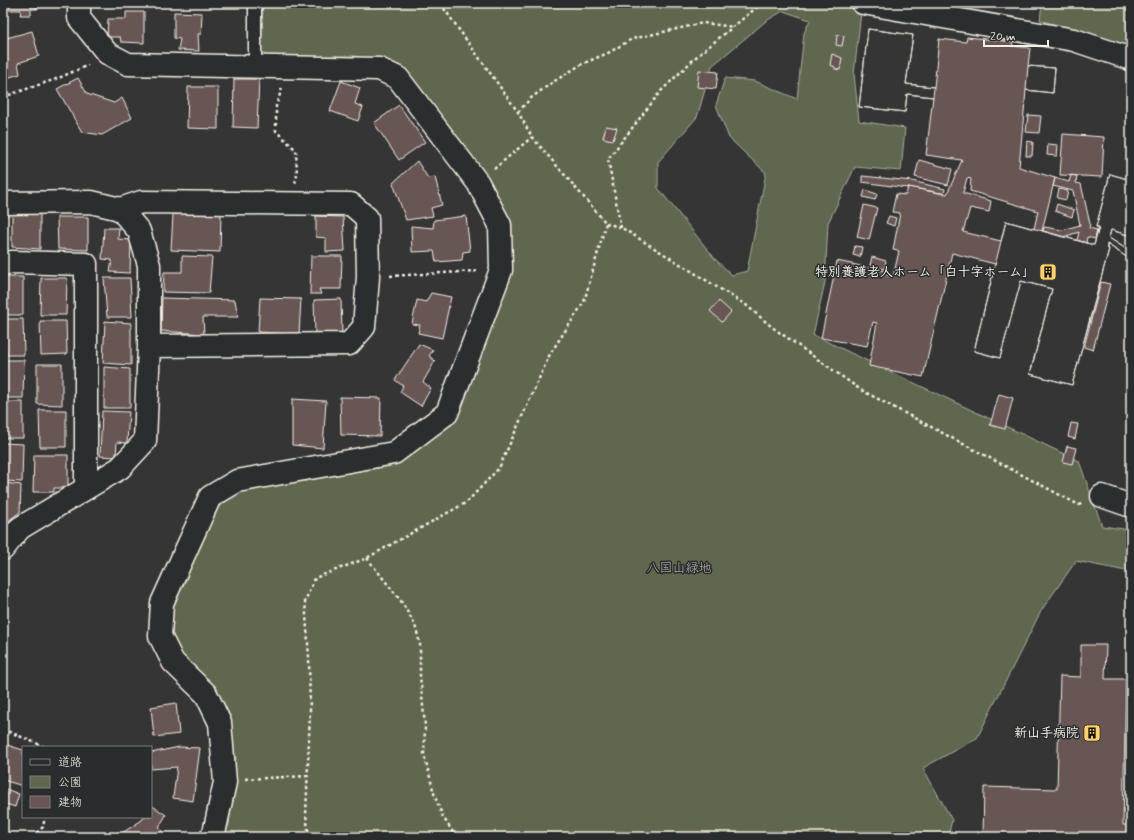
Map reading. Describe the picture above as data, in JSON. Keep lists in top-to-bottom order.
{
  "parks": ["八国山緑地"],
  "places": {
    "building": ["特別養護老人ホーム「白十字ホーム」", "新山手病院"]
  },
  "legend": ["道路", "公園", "建物"],
  "scale_bar": "20 m"
}
